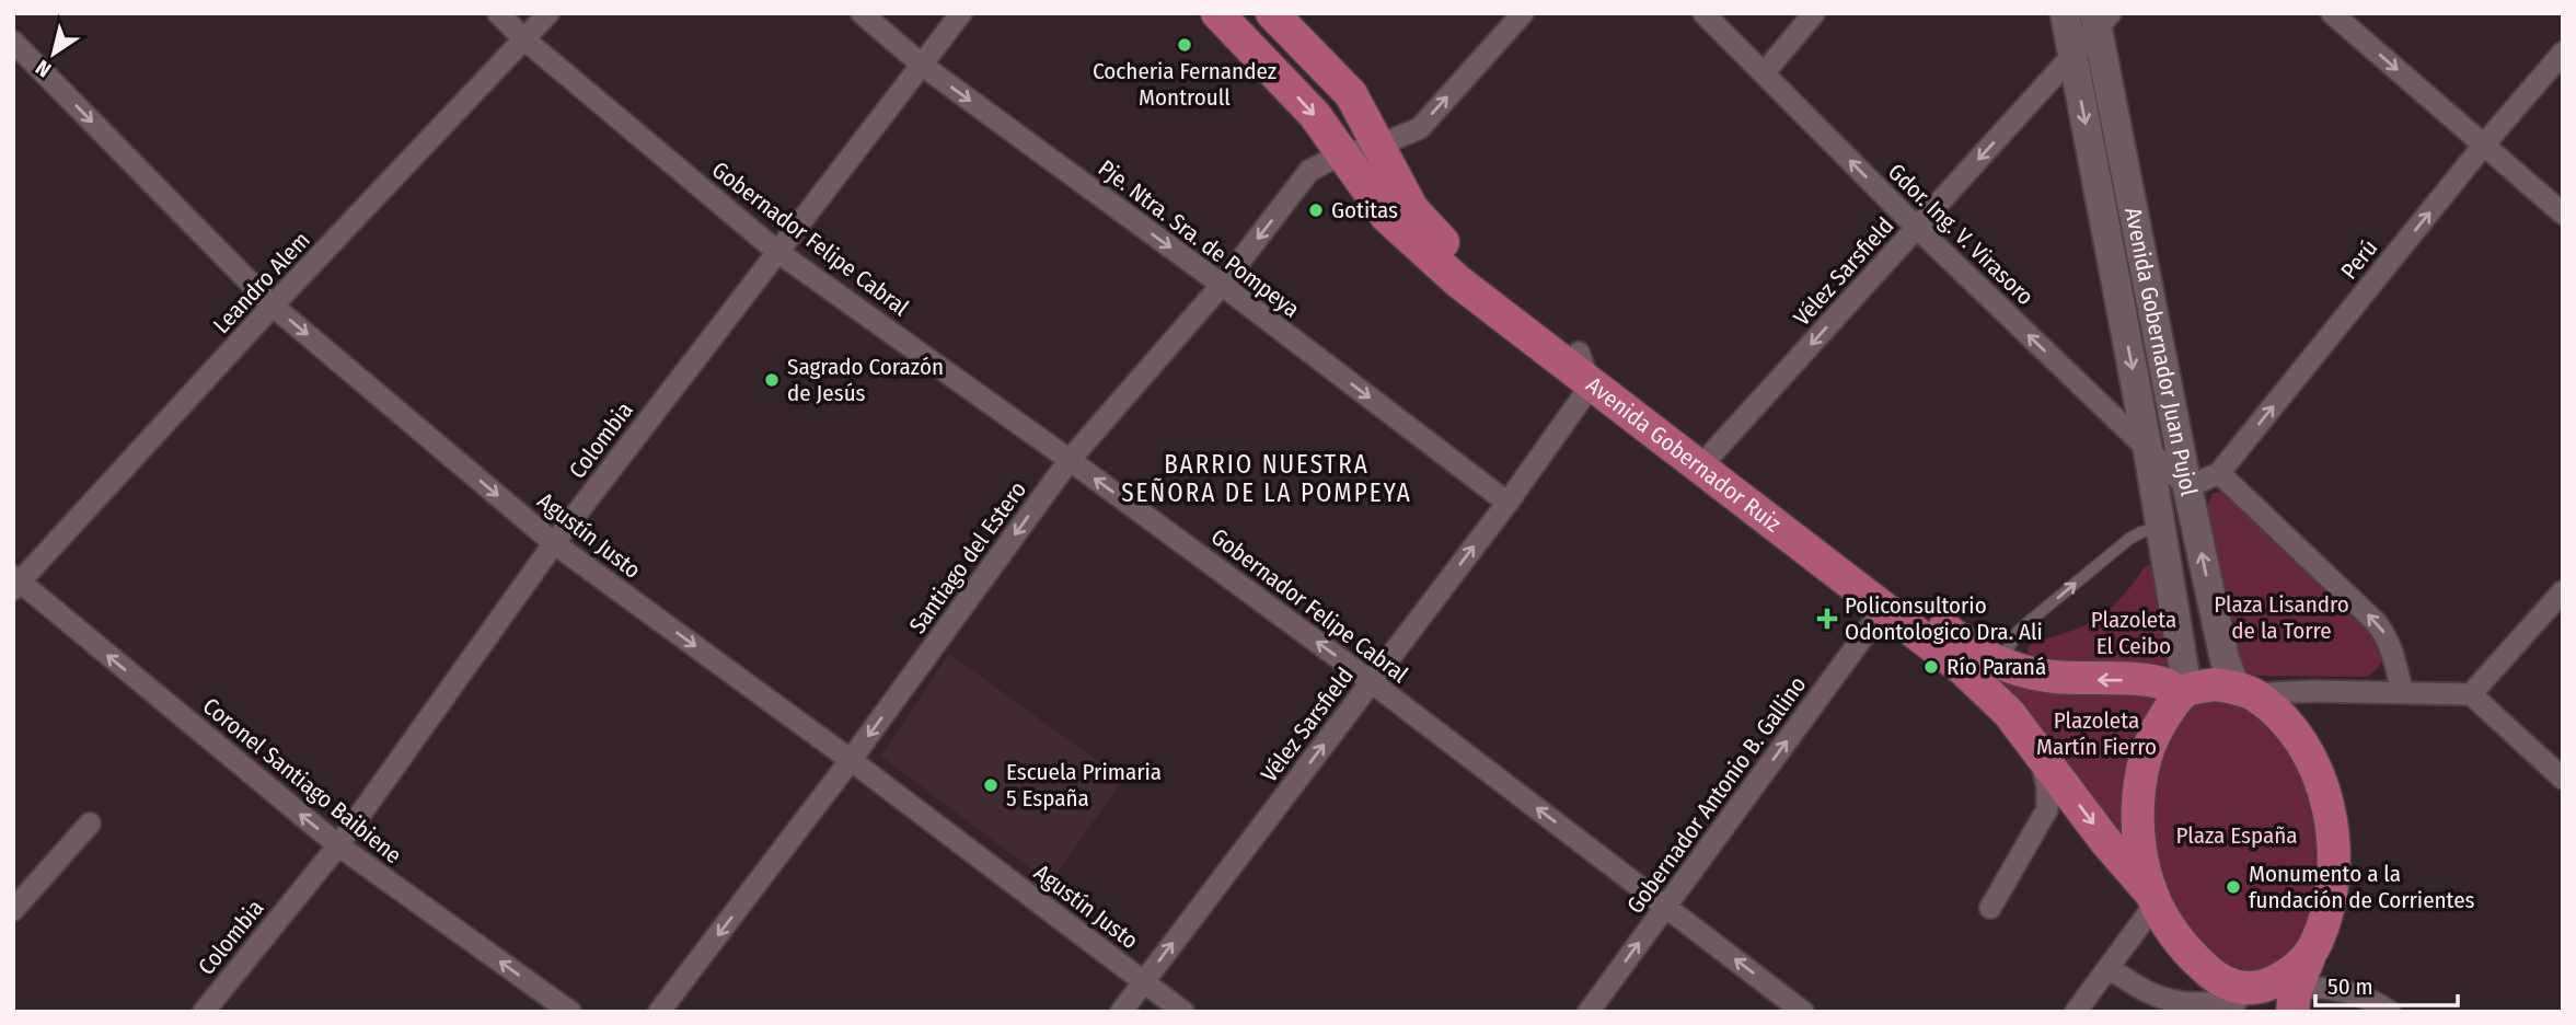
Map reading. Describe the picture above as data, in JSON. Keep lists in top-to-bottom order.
{
  "streets": {
    "main road": ["Avenida Gobernador Juan Pujol", "Avenida Gobernador Ruiz"],
    "street": [
      "Gdor. Ing. V. Virasoro",
      "Gobernador Felipe Cabral",
      "Pje. Ntra. Sra. de Pompeya",
      "Perú",
      "Vélez Sarsfield",
      "Leandro Alem",
      "Colombia",
      "Agustín Justo",
      "Santiago del Estero",
      "Coronel Santiago Baibiene",
      "Gobernador Antonio B. Gallino"
    ]
  },
  "crossings": [
    ["Gdor. Ing. V. Virasoro", "Perú"],
    ["Gdor. Ing. V. Virasoro", "Vélez Sarsfield"],
    ["Gdor. Ing. V. Virasoro", "Avenida Gobernador Juan Pujol"],
    ["Gobernador Felipe Cabral", "Vélez Sarsfield"],
    ["Gobernador Felipe Cabral", "Leandro Alem"],
    ["Gobernador Felipe Cabral", "Colombia"],
    ["Gobernador Felipe Cabral", "Santiago del Estero"],
    ["Gobernador Felipe Cabral", "Gobernador Antonio B. Gallino"],
    ["Pje. Ntra. Sra. de Pompeya", "Vélez Sarsfield"],
    ["Pje. Ntra. Sra. de Pompeya", "Colombia"],
    ["Pje. Ntra. Sra. de Pompeya", "Santiago del Estero"],
    ["Perú", "Avenida Gobernador Juan Pujol"],
    ["Vélez Sarsfield", "Avenida Gobernador Juan Pujol"],
    ["Vélez Sarsfield", "Avenida Gobernador Ruiz"],
    ["Vélez Sarsfield", "Agustín Justo"],
    ["Leandro Alem", "Agustín Justo"],
    ["Leandro Alem", "Coronel Santiago Baibiene"],
    ["Avenida Gobernador Juan Pujol", "Avenida Gobernador Ruiz"],
    ["Colombia", "Agustín Justo"],
    ["Colombia", "Coronel Santiago Baibiene"],
    ["Avenida Gobernador Ruiz", "Santiago del Estero"],
    ["Avenida Gobernador Ruiz", "Gobernador Antonio B. Gallino"],
    ["Agustín Justo", "Santiago del Estero"]
  ],
  "one_way": [
    "Gdor. Ing. V. Virasoro",
    "Gobernador Felipe Cabral",
    "Pje. Ntra. Sra. de Pompeya",
    "Perú",
    "Agustín Justo",
    "Coronel Santiago Baibiene",
    "Gobernador Antonio B. Gallino"
  ],
  "districts": ["BARRIO NUESTRA SEÑORA DE LA POMPEYA"],
  "parks": [
    "Plaza Lisandro de la Torre",
    "Plazoleta El Ceibo",
    "Plazoleta Martín Fierro",
    "Plaza España"
  ],
  "places": {
    "other": [
      "Cocheria Fernandez Montroull",
      "Gotitas",
      "Sagrado Corazón de Jesús",
      "Río Paraná",
      "Escuela Primaria 5 España",
      "Monumento a la fundación de Corrientes"
    ],
    "health": ["Policonsultorio Odontologico Dra. Ali"]
  },
  "scale_bar": "50 m",
  "north": "bottom left"
}
